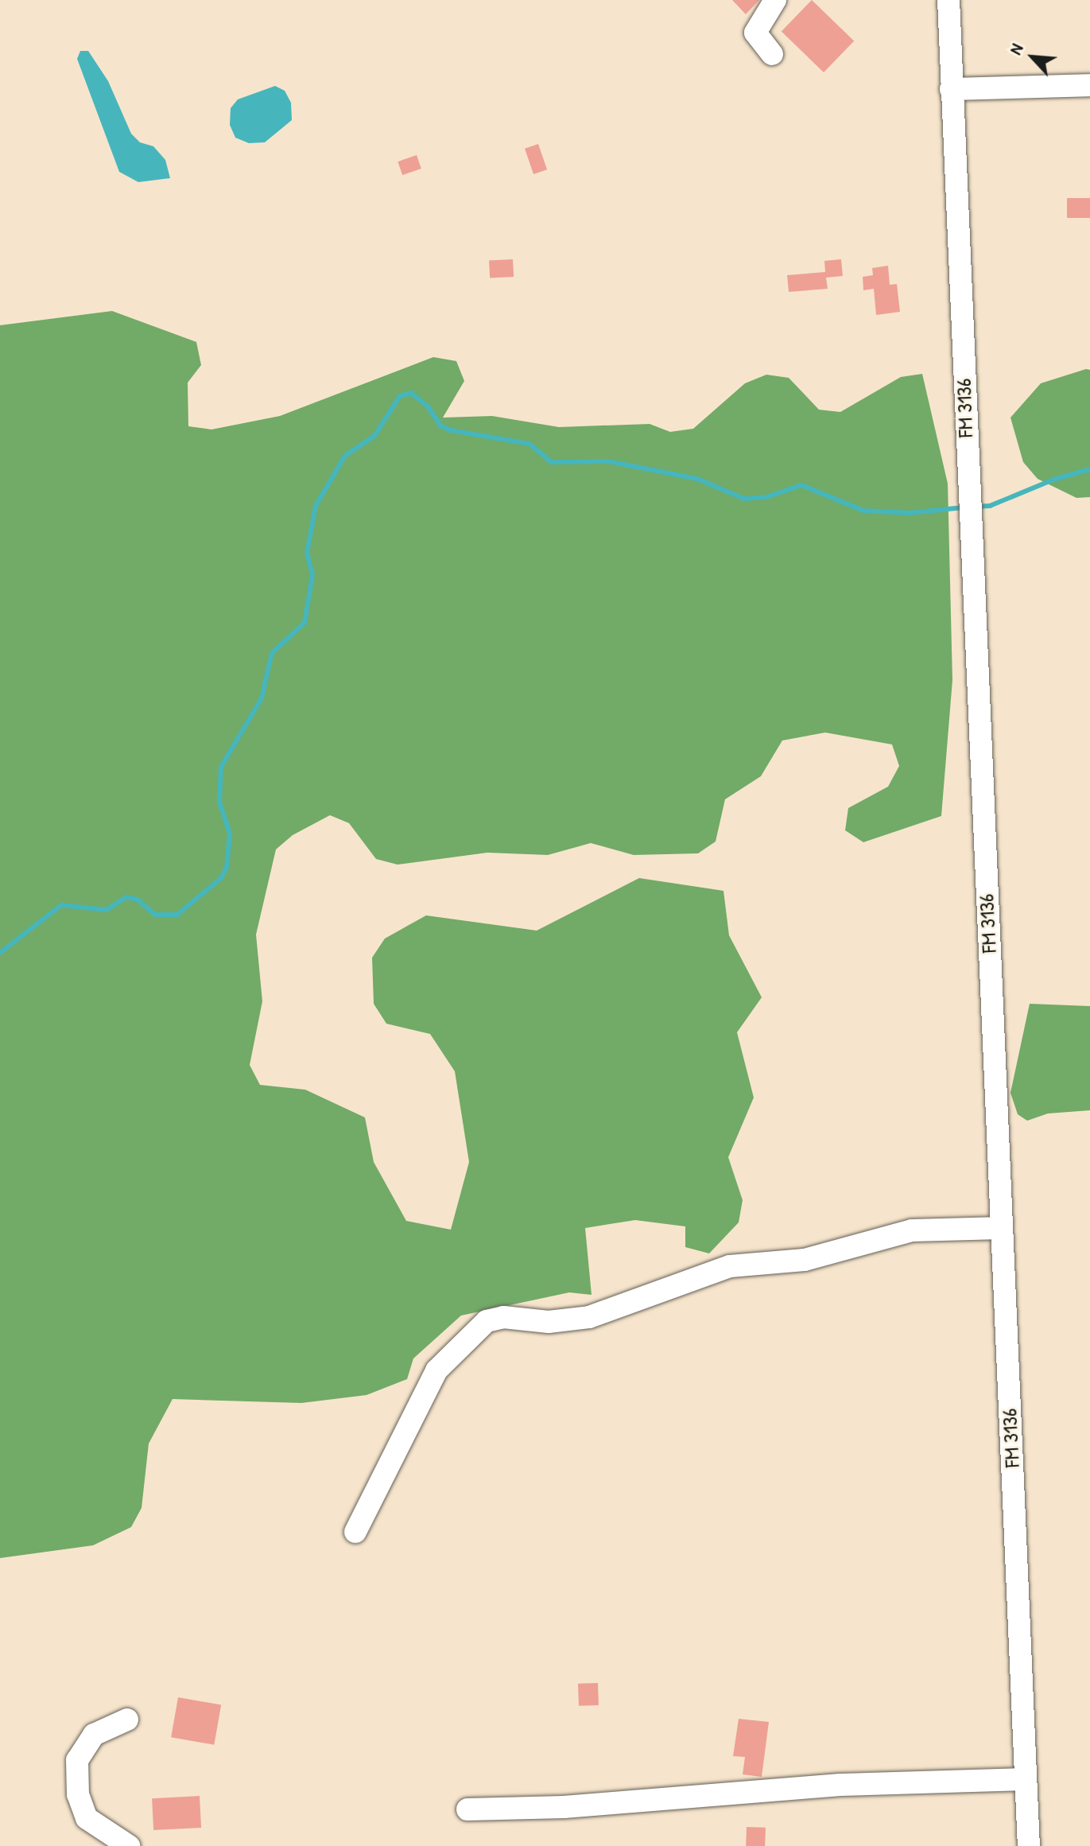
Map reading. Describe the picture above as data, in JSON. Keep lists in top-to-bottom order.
{
  "streets": {
    "street": ["FM 3136"]
  },
  "north": "top left"
}
